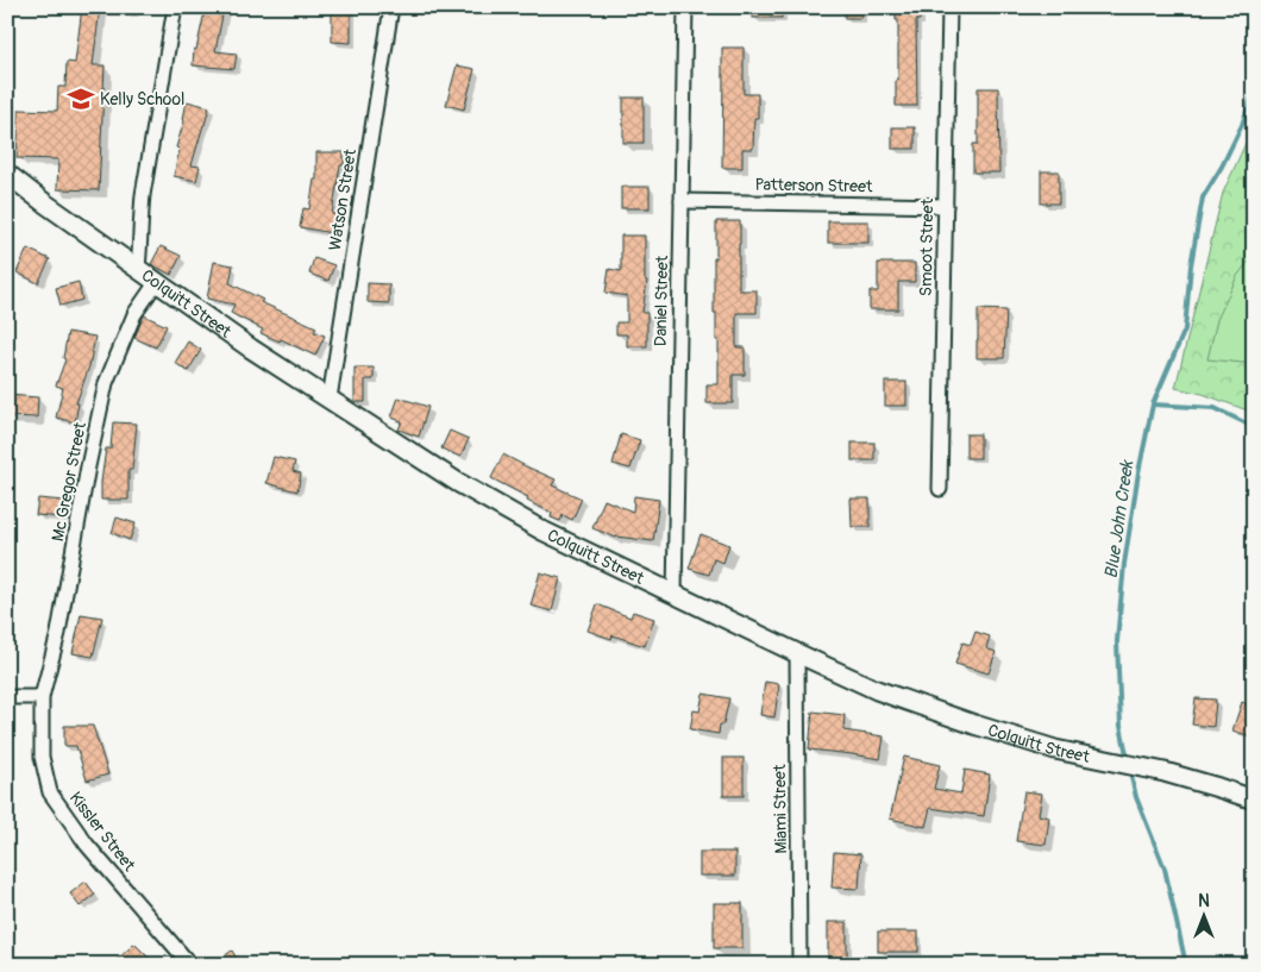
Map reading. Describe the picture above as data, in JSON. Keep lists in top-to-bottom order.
{
  "streets": {
    "street": [
      "Patterson Street",
      "Watson Street",
      "Smoot Street",
      "Daniel Street",
      "Colquitt Street",
      "Mc Gregor Street",
      "Miami Street",
      "Kissler Street"
    ]
  },
  "crossings": [
    ["Patterson Street", "Smoot Street"],
    ["Patterson Street", "Daniel Street"],
    ["Watson Street", "Colquitt Street"],
    ["Daniel Street", "Colquitt Street"],
    ["Colquitt Street", "Mc Gregor Street"],
    ["Colquitt Street", "Miami Street"],
    ["Mc Gregor Street", "Kissler Street"]
  ],
  "water": ["Blue John Creek"],
  "places": {
    "school or university": ["Kelly School"]
  },
  "north": "top"
}
